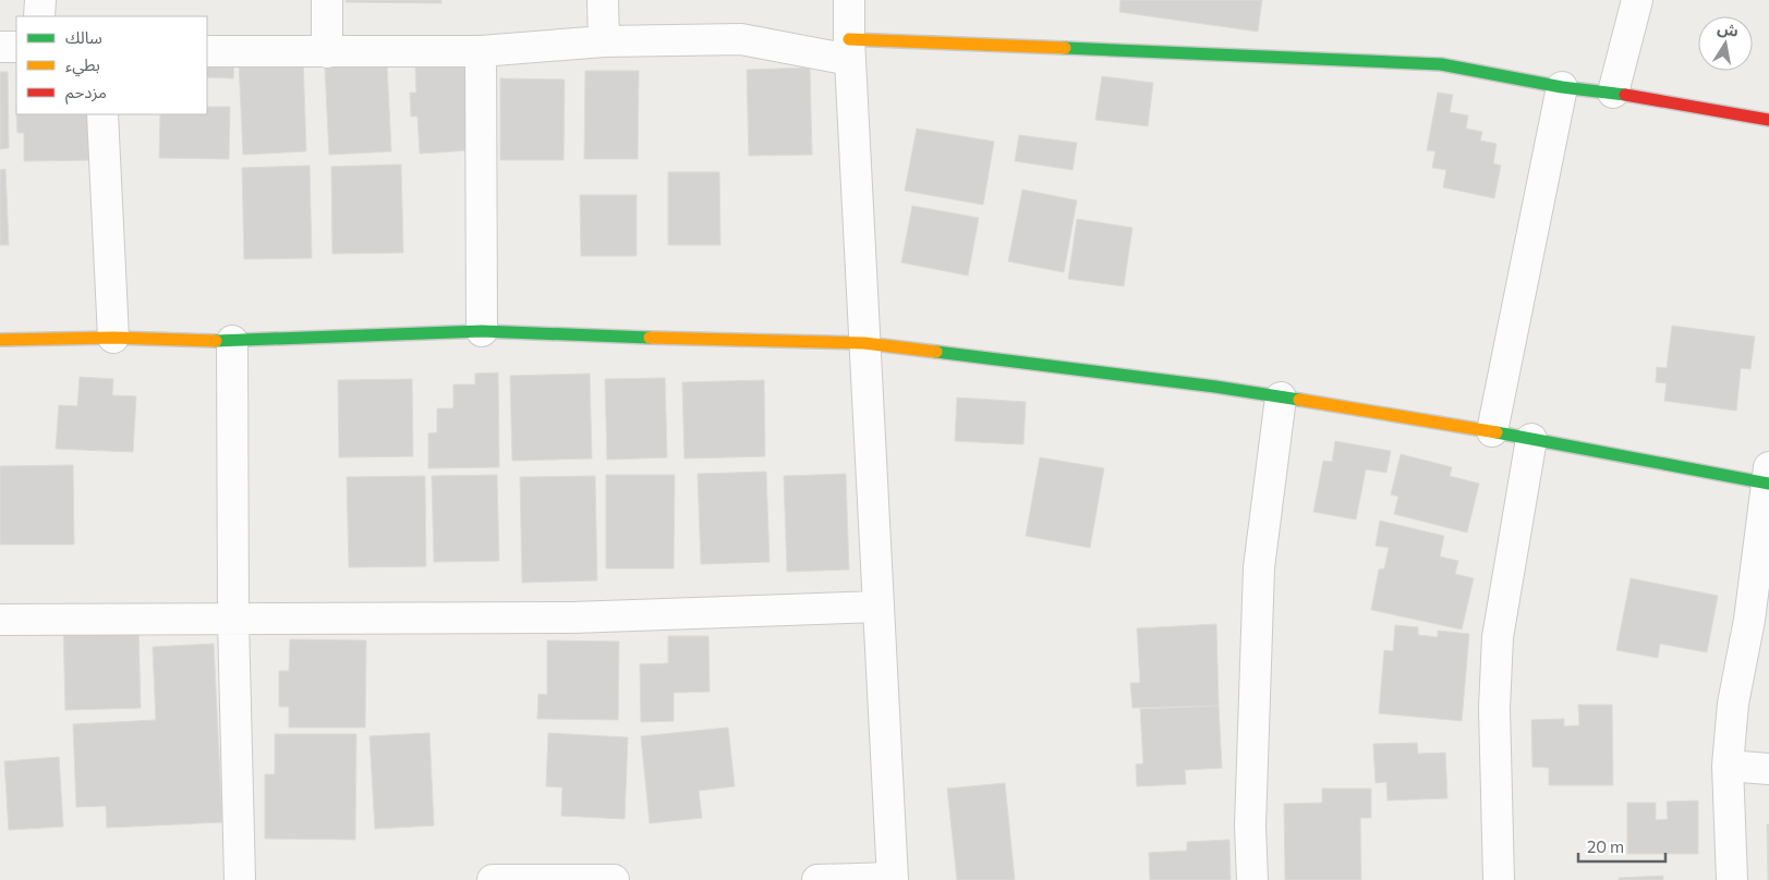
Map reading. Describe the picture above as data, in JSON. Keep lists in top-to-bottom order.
{
  "legend": ["سالك", "بطيء", "مزدحم"],
  "scale_bar": "20 m",
  "north": "top"
}
